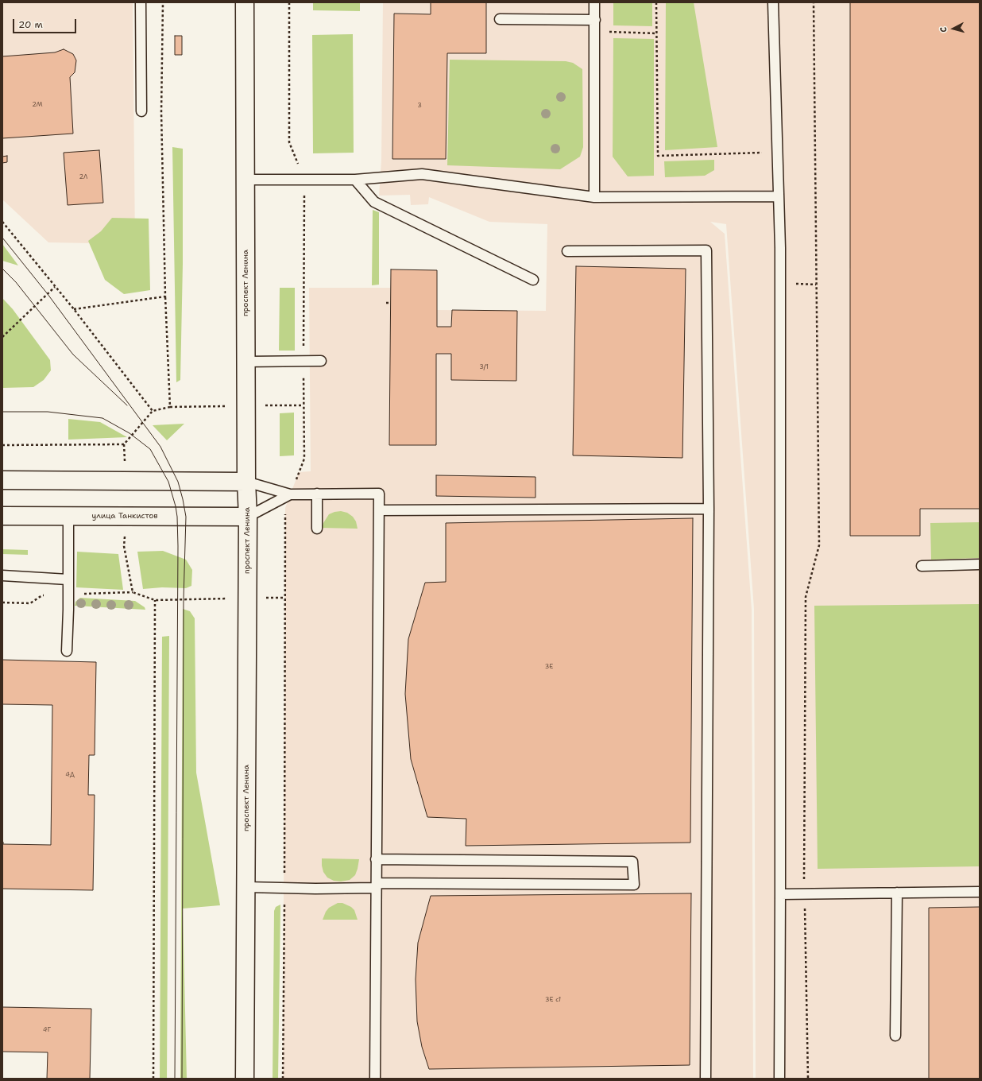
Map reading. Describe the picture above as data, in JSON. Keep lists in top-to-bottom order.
{
  "streets": {
    "main road": ["проспект Ленина", "улица Танкистов"]
  },
  "crossings": [
    ["проспект Ленина", "улица Танкистов"]
  ],
  "house_numbers": [
    "2М",
    "3",
    "2Л",
    "3/1",
    "3Е",
    "4Д",
    "3Е с1",
    "4Г"
  ],
  "scale_bar": "20 m",
  "north": "left"
}
